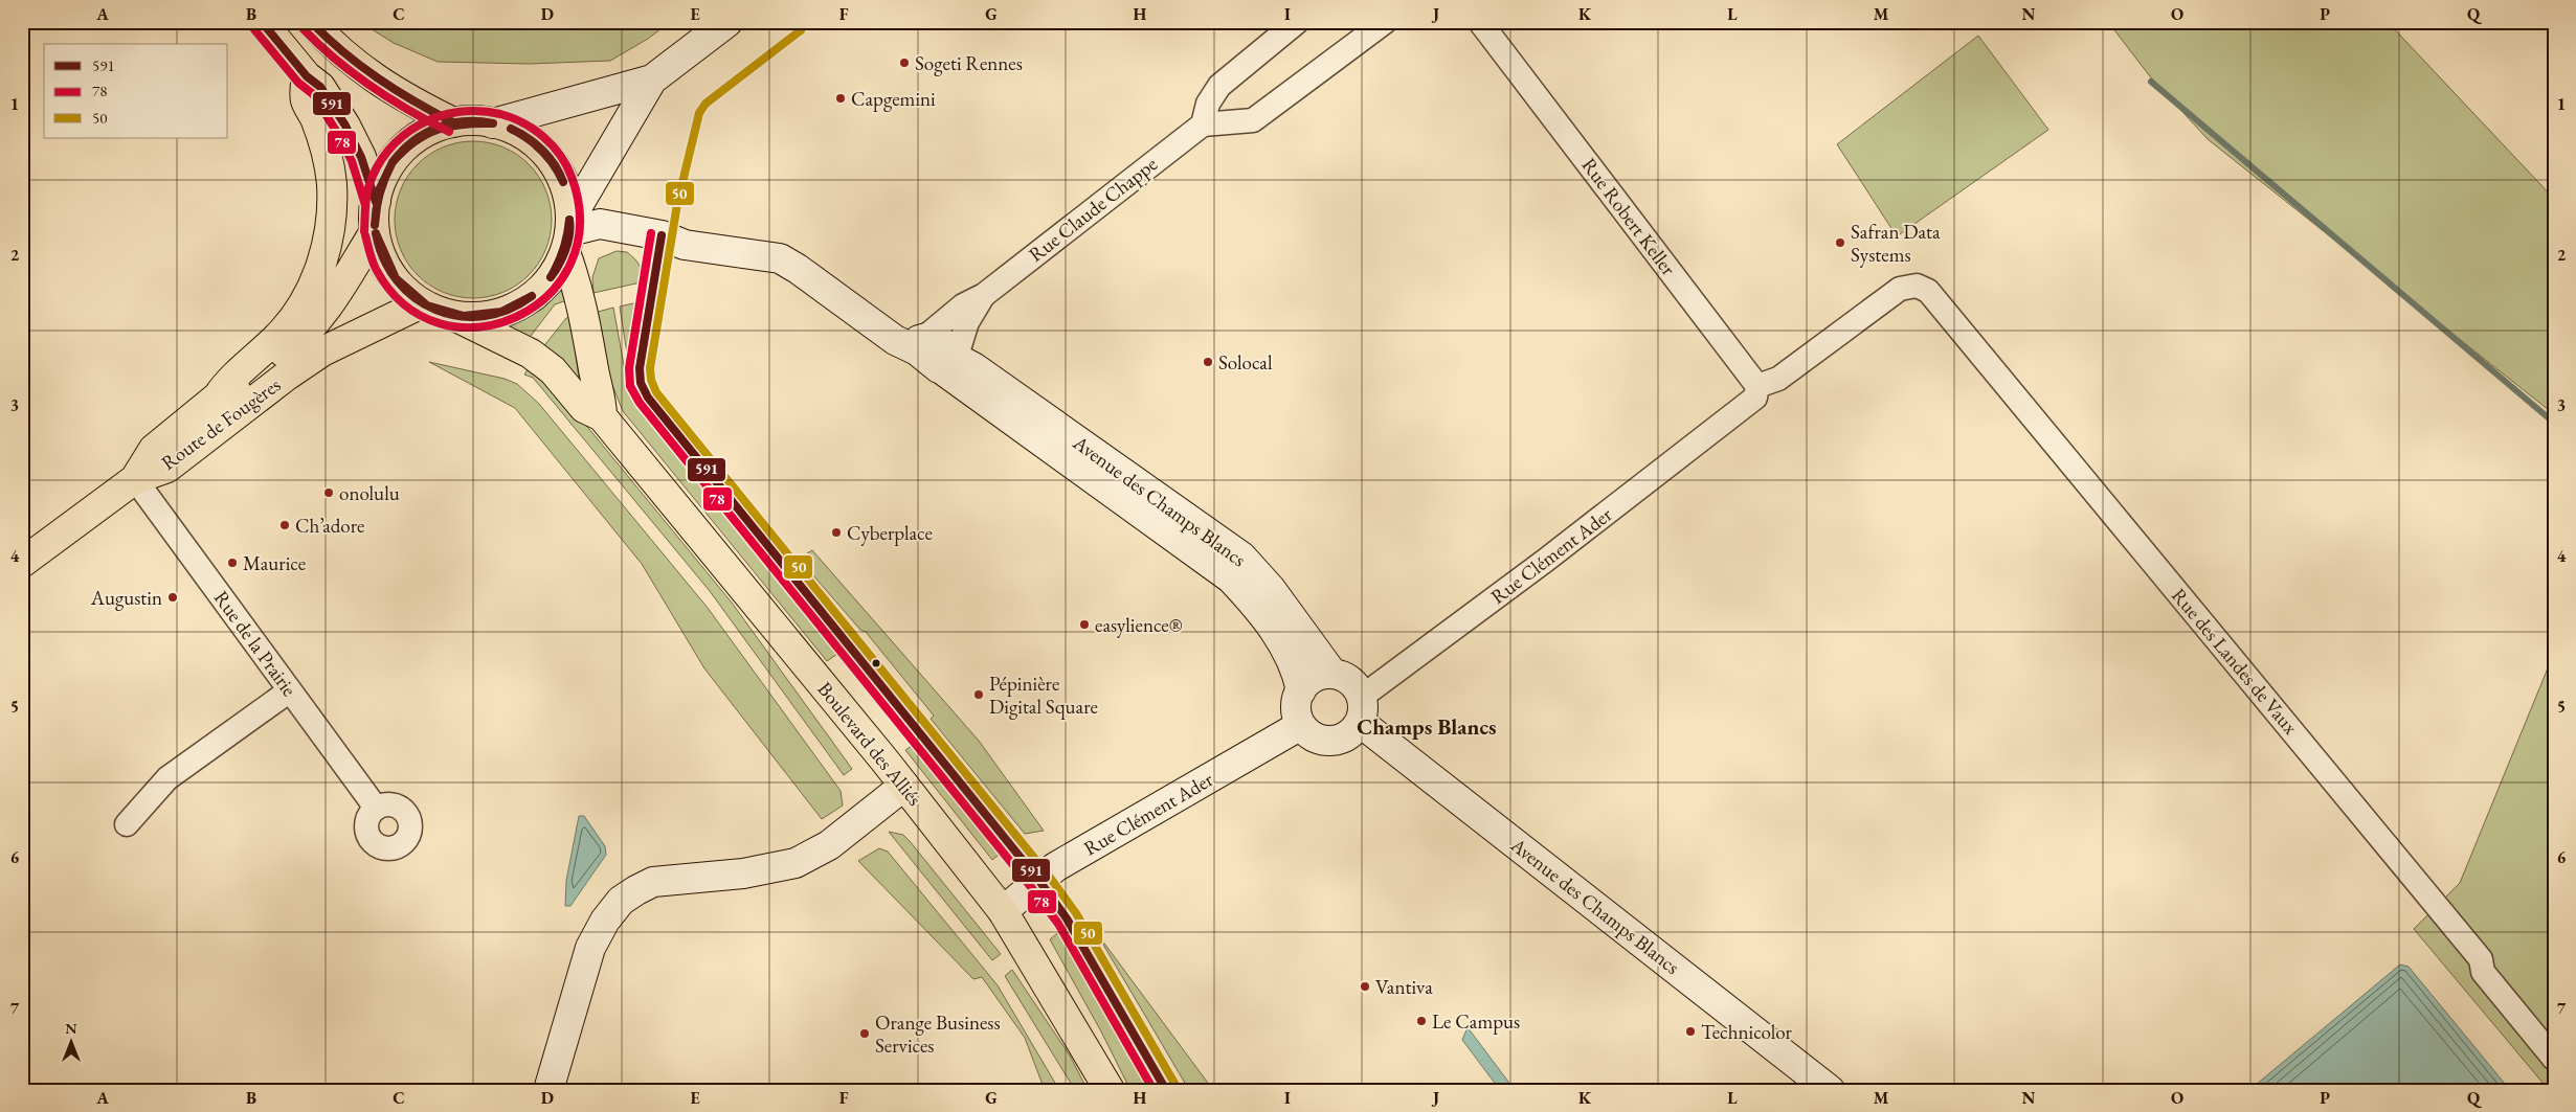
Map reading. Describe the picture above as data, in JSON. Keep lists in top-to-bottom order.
{
  "streets": {
    "main road": ["Route de Fougères", "Boulevard des Alliés"],
    "street": [
      "Rue Claude Chappe",
      "Rue Robert Keller",
      "Avenue des Champs Blancs",
      "Rue Clément Ader",
      "Rue de la Prairie",
      "Rue des Landes de Vaux"
    ]
  },
  "crossings": [
    ["Rue Claude Chappe", "Avenue des Champs Blancs"],
    ["Rue Robert Keller", "Rue Clément Ader"],
    ["Rue Robert Keller", "Rue des Landes de Vaux"],
    ["Route de Fougères", "Rue de la Prairie"],
    ["Avenue des Champs Blancs", "Rue Clément Ader"],
    ["Rue Clément Ader", "Rue des Landes de Vaux"],
    ["Rue Clément Ader", "Boulevard des Alliés"]
  ],
  "districts": ["Champs Blancs"],
  "places": [
    "Sogeti Rennes",
    "Capgemini",
    "Safran Data Systems",
    "Solocal",
    "onolulu",
    "Ch’adore",
    "Cyberplace",
    "Maurice",
    "Augustin",
    "easylience®",
    "Pépinière Digital Square",
    "Vantiva",
    "Le Campus",
    "Technicolor",
    "Orange Business Services"
  ],
  "lines": ["transit line 591", "transit line 78", "transit line 50"],
  "legend": ["591", "78", "50"],
  "north": "top",
  "grid": {
    "columns": [
      "A",
      "B",
      "C",
      "D",
      "E",
      "F",
      "G",
      "H",
      "I",
      "J",
      "K",
      "L",
      "M",
      "N",
      "O",
      "P",
      "Q"
    ],
    "rows": [
      "1",
      "2",
      "3",
      "4",
      "5",
      "6",
      "7"
    ]
  }
}
